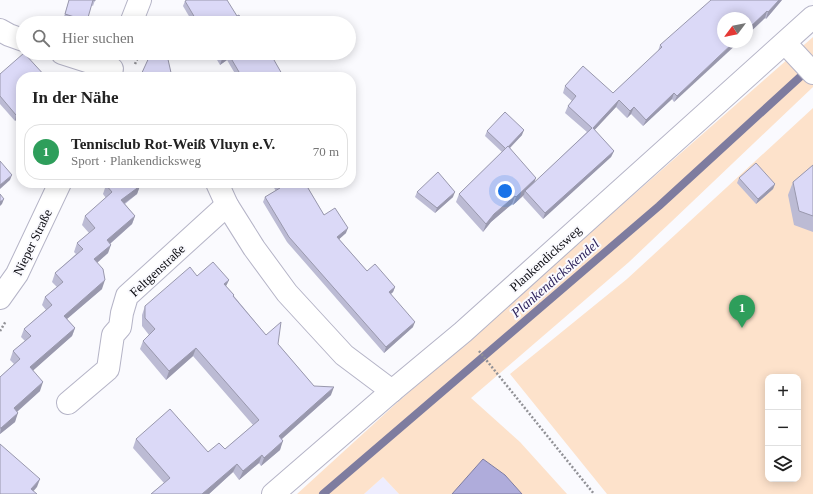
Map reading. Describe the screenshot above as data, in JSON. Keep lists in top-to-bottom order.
{
  "streets": {
    "street": ["Nieper Straße", "Plankendicksweg", "Feltgenstraße"]
  },
  "water": ["Plankendickskendel"],
  "north": "bottom left",
  "page": {
    "search": "Hier suchen",
    "heading": "In der Nähe",
    "list": [
      {
        "mark": "1",
        "name": "Tennisclub Rot-Weiß Vluyn e.V.",
        "note": "Sport · Plankendicksweg",
        "value": "70 m"
      }
    ],
    "pins": "1",
    "map_buttons": ["+", "−"]
  }
}
